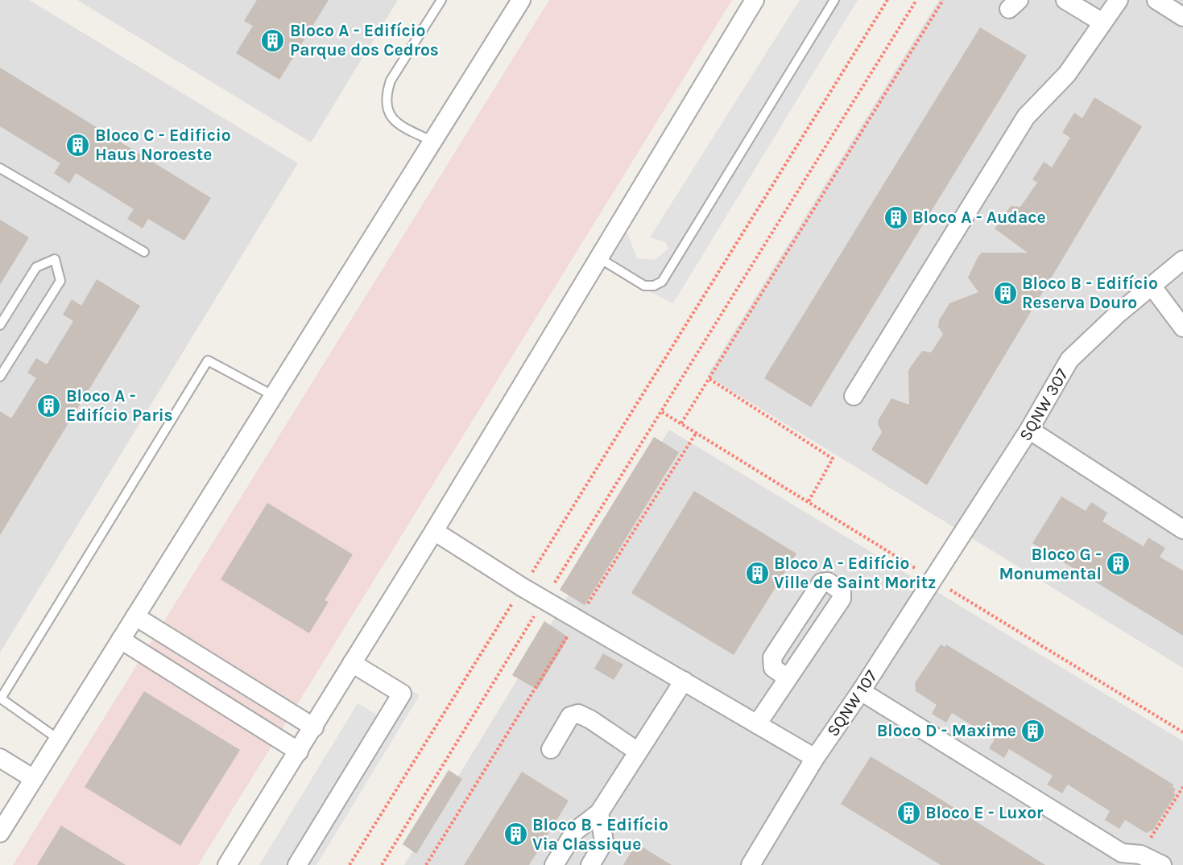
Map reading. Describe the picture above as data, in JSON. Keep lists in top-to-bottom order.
{
  "streets": {
    "street": ["SQNW 307", "SQNW 107"]
  },
  "crossings": [
    ["SQNW 307", "SQNW 107"]
  ],
  "places": {
    "building": [
      "Bloco A - Edifício Parque dos Cedros",
      "Bloco C - Edificio Haus Noroeste",
      "Bloco A - Audace",
      "Bloco B - Edifício Reserva Douro",
      "Bloco A - Edifício Paris",
      "Bloco G - Monumental",
      "Bloco A - Edifício Ville de Saint Moritz",
      "Bloco D - Maxime",
      "Bloco E - Luxor",
      "Bloco B - Edifício Via Classique"
    ]
  }
}
